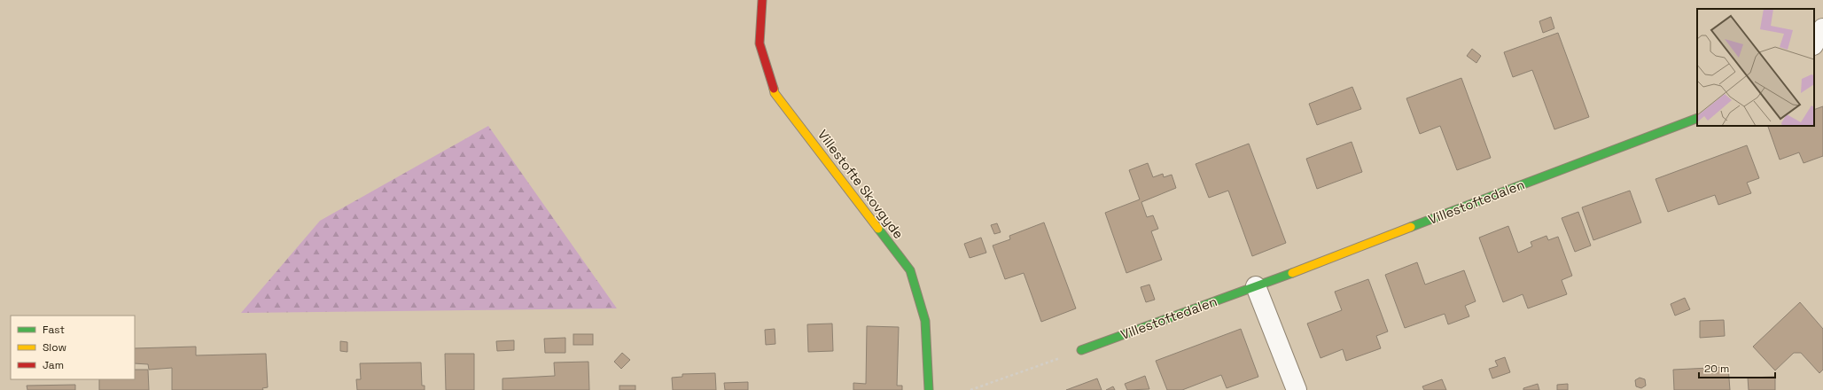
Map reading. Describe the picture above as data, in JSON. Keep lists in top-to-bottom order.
{
  "streets": {
    "street": ["Villestofte Skovgyde", "Villestoftedalen"]
  },
  "legend": ["Fast", "Slow", "Jam"],
  "scale_bar": "20 m"
}
